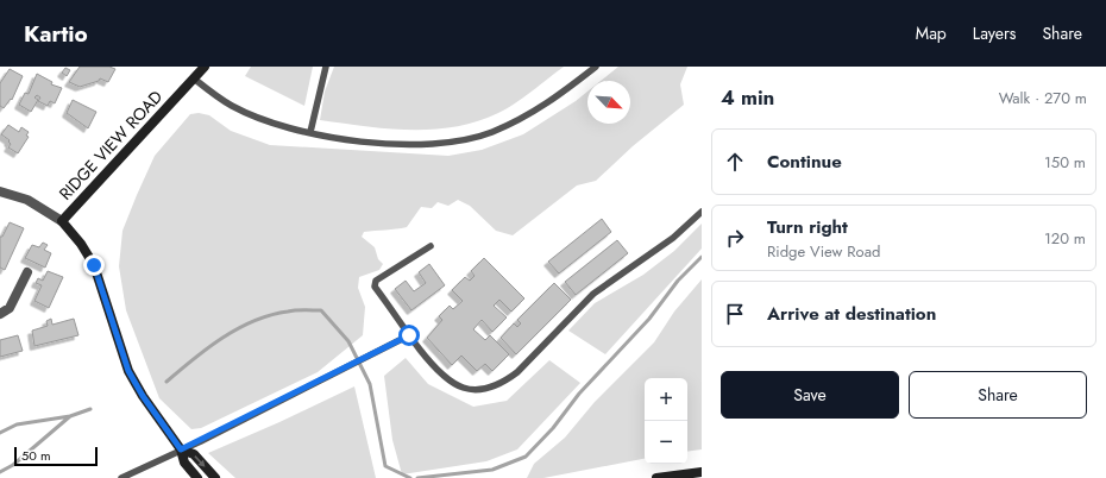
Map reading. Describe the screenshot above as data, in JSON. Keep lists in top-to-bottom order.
{
  "streets": {
    "street": ["RIDGE VIEW ROAD"]
  },
  "scale_bar": "50 m",
  "north": "bottom right",
  "page": {
    "header": "Kartio",
    "nav": ["Map", "Layers", "Share"],
    "heading": ["4 min", "Walk · 270 m"],
    "list": [
      ["Continue", "150 m"],
      ["Turn right", "Ridge View Road", "120 m"],
      "Arrive at destination"
    ],
    "buttons": ["Save", "Share"],
    "map_buttons": ["+", "−"],
    "scale": "50 m"
  }
}
